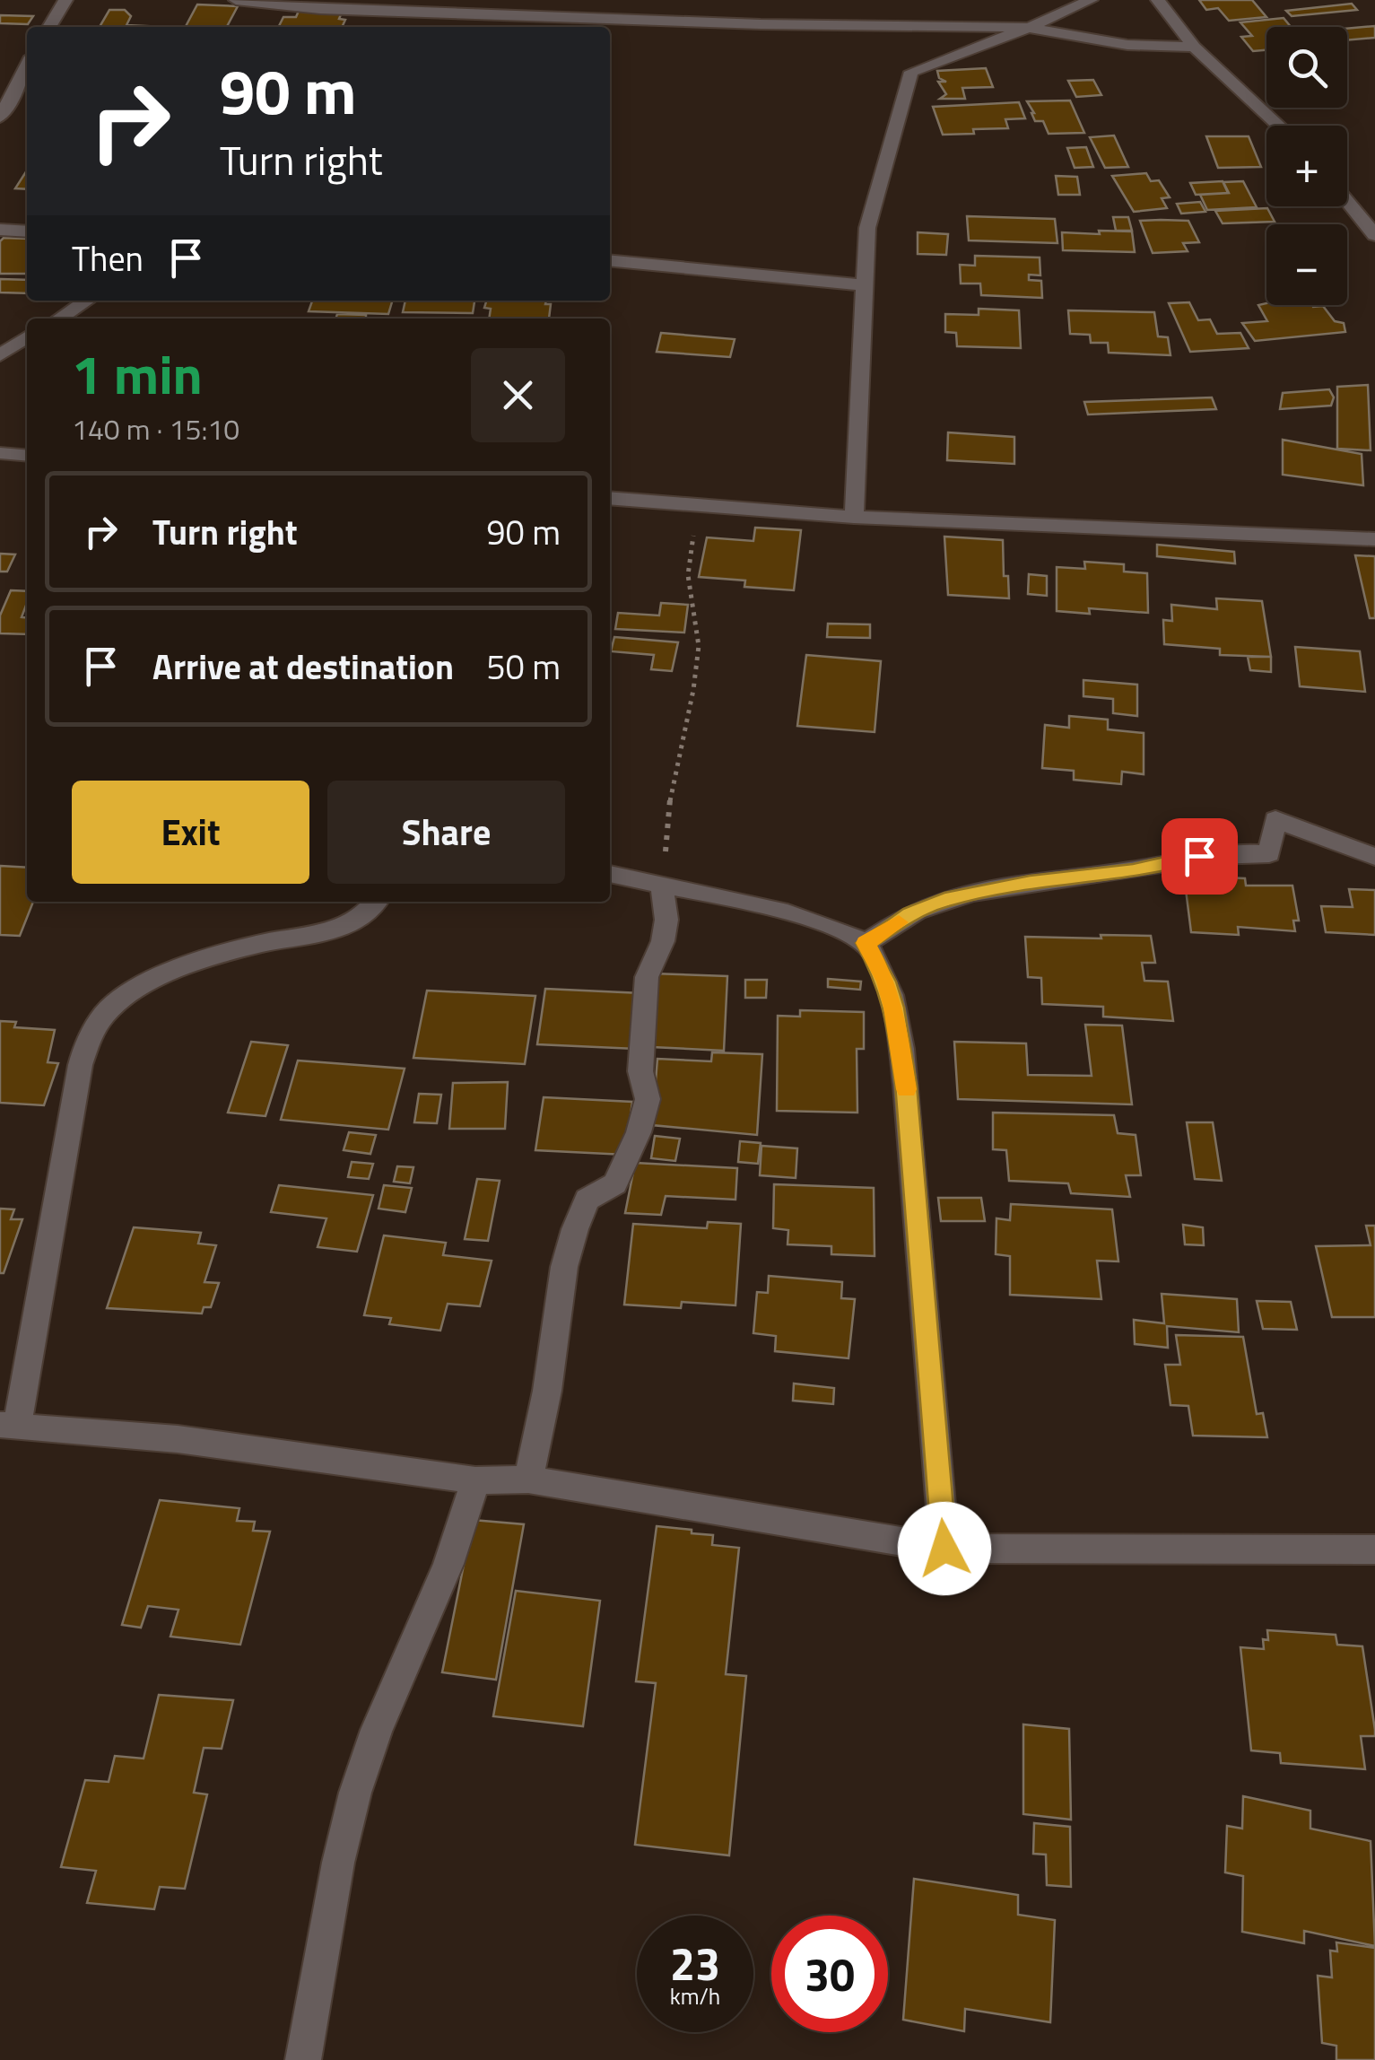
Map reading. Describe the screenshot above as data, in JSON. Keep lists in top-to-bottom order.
{
  "page": {
    "map_buttons": ["+", "−"],
    "turn": ["90 m", "Turn right"],
    "then": "Then",
    "heading": ["1 min", "140 m · 15:10"],
    "list": [
      {
        "name": "Turn right",
        "value": "90 m"
      },
      {
        "name": "Arrive at destination",
        "value": "50 m"
      }
    ],
    "buttons": ["Exit", "Share"],
    "speed": "23 km/h",
    "limit": "30"
  }
}
